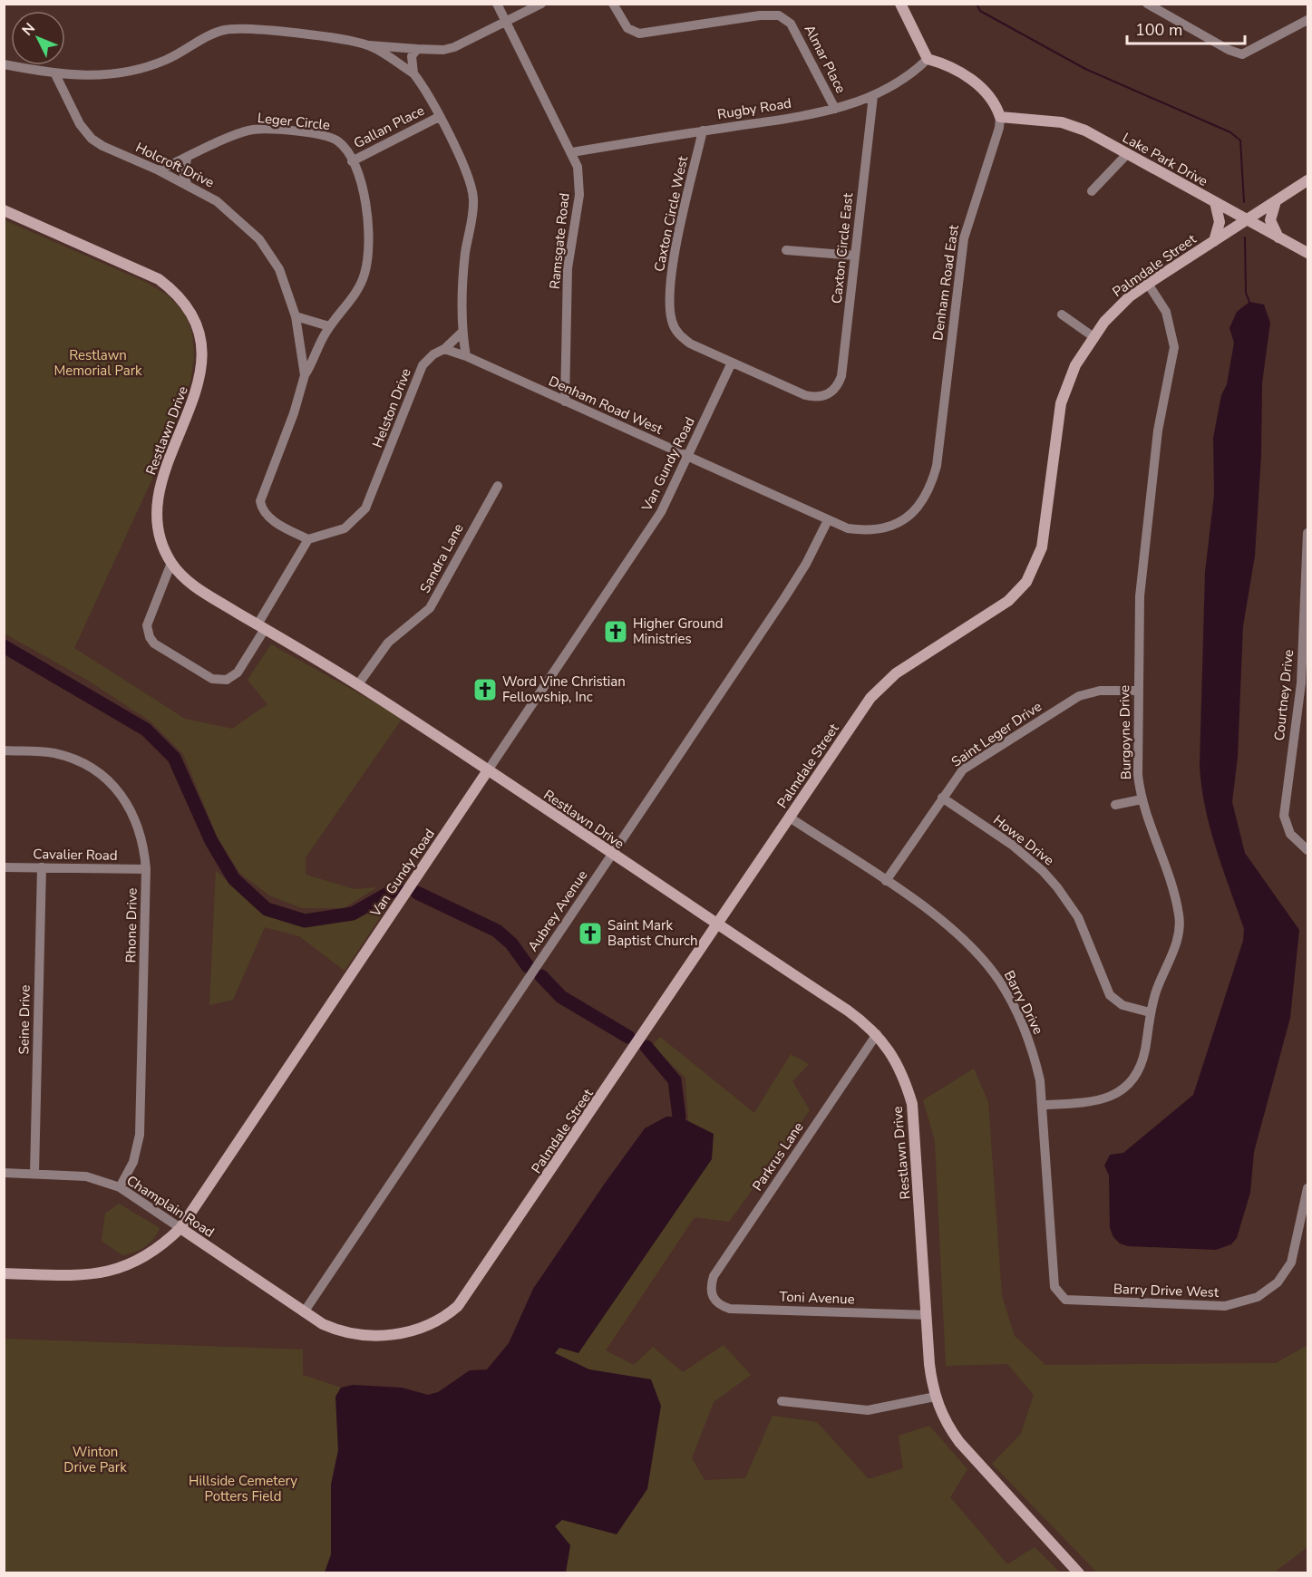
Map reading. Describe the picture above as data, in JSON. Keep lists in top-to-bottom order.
{
  "streets": {
    "street": [
      "Almar Place",
      "Rugby Road",
      "Leger Circle",
      "Gallan Place",
      "Lake Park Drive",
      "Holcroft Drive",
      "Caxton Circle West",
      "Ramsgate Road",
      "Caxton Circle East",
      "Palmdale Street",
      "Denham Road East",
      "Denham Road West",
      "Helston Drive",
      "Restlawn Drive",
      "Van Gundy Road",
      "Sandra Lane",
      "Courtney Drive",
      "Burgoyne Drive",
      "Saint Leger Drive",
      "Howe Drive",
      "Cavalier Road",
      "Aubrey Avenue",
      "Rhone Drive",
      "Barry Drive",
      "Seine Drive",
      "Parkrus Lane",
      "Champlain Road",
      "Barry Drive West",
      "Toni Avenue"
    ]
  },
  "crossings": [
    ["Almar Place", "Rugby Road"],
    ["Rugby Road", "Caxton Circle West"],
    ["Rugby Road", "Ramsgate Road"],
    ["Rugby Road", "Caxton Circle East"],
    ["Leger Circle", "Gallan Place"],
    ["Leger Circle", "Holcroft Drive"],
    ["Lake Park Drive", "Palmdale Street"],
    ["Lake Park Drive", "Denham Road East"],
    ["Holcroft Drive", "Helston Drive"],
    ["Caxton Circle West", "Caxton Circle East"],
    ["Caxton Circle West", "Van Gundy Road"],
    ["Ramsgate Road", "Denham Road West"],
    ["Palmdale Street", "Restlawn Drive"],
    ["Palmdale Street", "Burgoyne Drive"],
    ["Palmdale Street", "Aubrey Avenue"],
    ["Palmdale Street", "Barry Drive"],
    ["Palmdale Street", "Champlain Road"],
    ["Denham Road East", "Denham Road West"],
    ["Denham Road West", "Van Gundy Road"],
    ["Denham Road West", "Aubrey Avenue"],
    ["Restlawn Drive", "Van Gundy Road"],
    ["Restlawn Drive", "Sandra Lane"],
    ["Restlawn Drive", "Aubrey Avenue"],
    ["Restlawn Drive", "Parkrus Lane"],
    ["Restlawn Drive", "Toni Avenue"],
    ["Van Gundy Road", "Champlain Road"],
    ["Burgoyne Drive", "Saint Leger Drive"],
    ["Burgoyne Drive", "Howe Drive"],
    ["Burgoyne Drive", "Barry Drive"],
    ["Saint Leger Drive", "Howe Drive"],
    ["Saint Leger Drive", "Barry Drive"],
    ["Cavalier Road", "Rhone Drive"],
    ["Cavalier Road", "Seine Drive"],
    ["Aubrey Avenue", "Champlain Road"],
    ["Rhone Drive", "Champlain Road"],
    ["Barry Drive", "Barry Drive West"],
    ["Seine Drive", "Champlain Road"],
    ["Parkrus Lane", "Toni Avenue"]
  ],
  "parks": ["Restlawn Memorial Park", "Winton Drive Park", "Hillside Cemetery Potters Field"],
  "places": {
    "church": ["Higher Ground Ministries", "Word Vine Christian Fellowship, Inc", "Saint Mark Baptist Church"]
  },
  "scale_bar": "100 m",
  "north": "top left"
}
